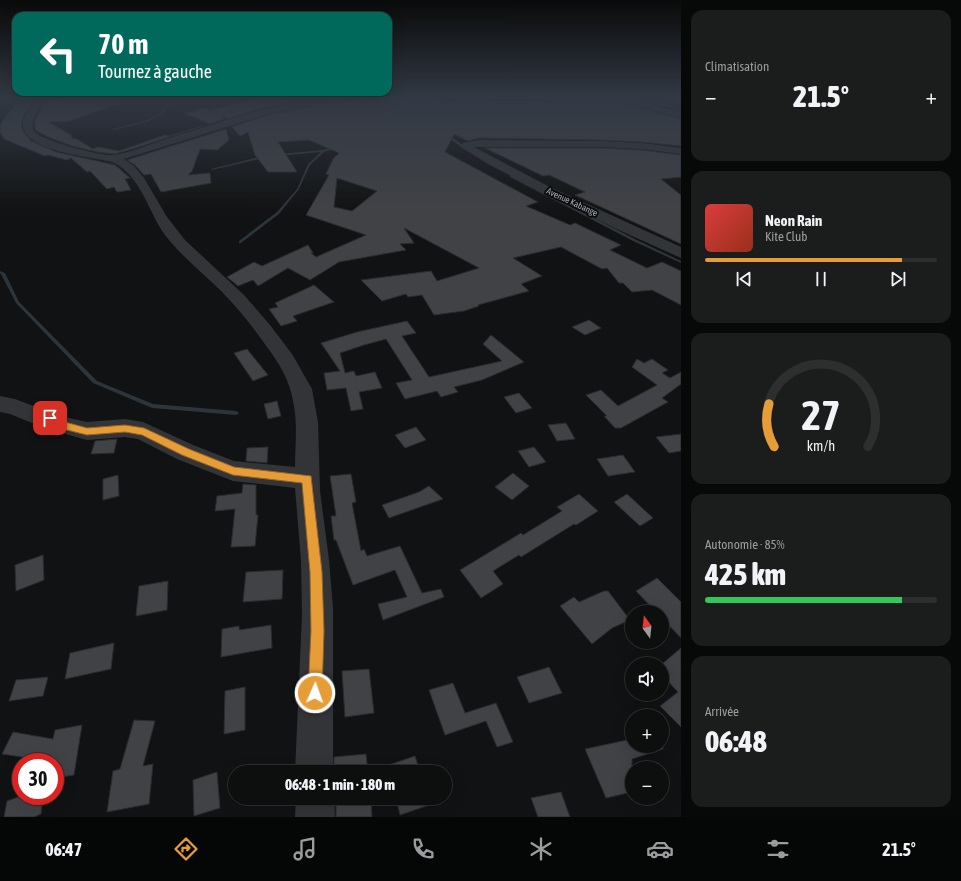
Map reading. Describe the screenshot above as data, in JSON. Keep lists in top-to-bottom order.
{
  "streets": {
    "street": ["Avenue Kabange"]
  },
  "north": "top",
  "page": {
    "tile": [
      "Climatisation",
      ["Autonomie · 85%", "425 km"],
      ["Arrivée", "06:48"]
    ],
    "turn": ["70 m", "Tournez à gauche"],
    "heat": ["−", "21.5°", "+"],
    "song": ["Neon Rain", "Kite Club"],
    "map_buttons": ["+", "−"],
    "limit": "30",
    "trip": "06:48 · 1 min · 180 m",
    "tabs": ["06:47", "21.5°"],
    "gauge": ["27", "km/h"]
  }
}
